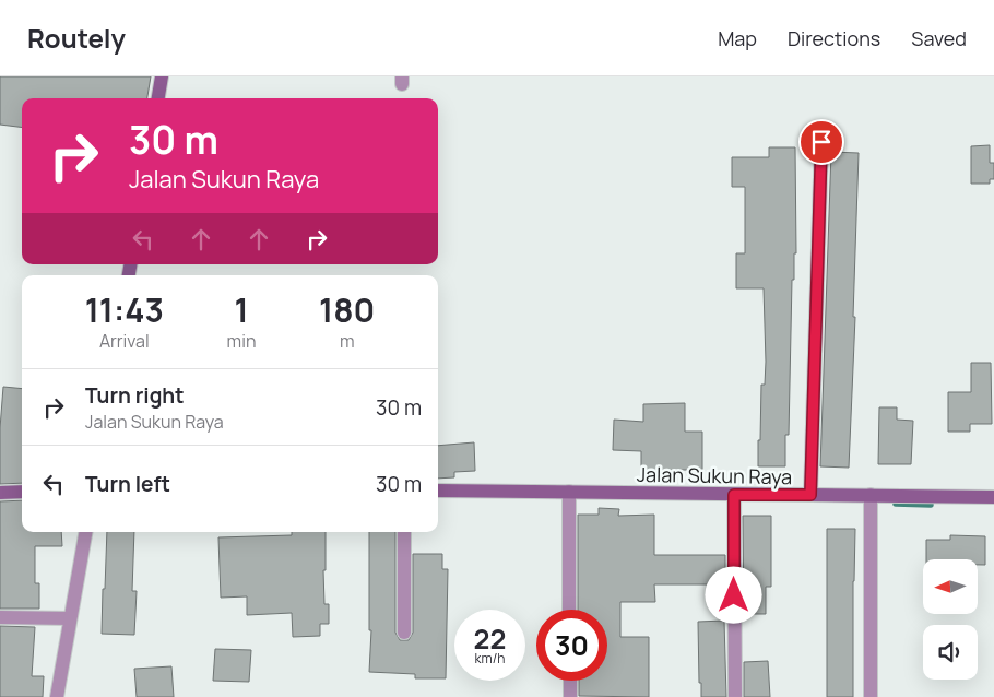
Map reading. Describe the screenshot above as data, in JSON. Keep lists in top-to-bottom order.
{
  "streets": {
    "street": ["Jalan Sukun Raya"]
  },
  "north": "left",
  "page": {
    "header": "Routely",
    "nav": ["Map", "Directions", "Saved"],
    "turn": ["30 m", "Jalan Sukun Raya"],
    "eta": [
      "11:43",
      "Arrival",
      "1",
      "min",
      "180",
      "m"
    ],
    "list": [
      {
        "name": "Turn right",
        "note": "Jalan Sukun Raya",
        "value": "30 m"
      },
      {
        "name": "Turn left",
        "value": "30 m"
      }
    ],
    "speed": "22 km/h",
    "limit": "30"
  }
}
